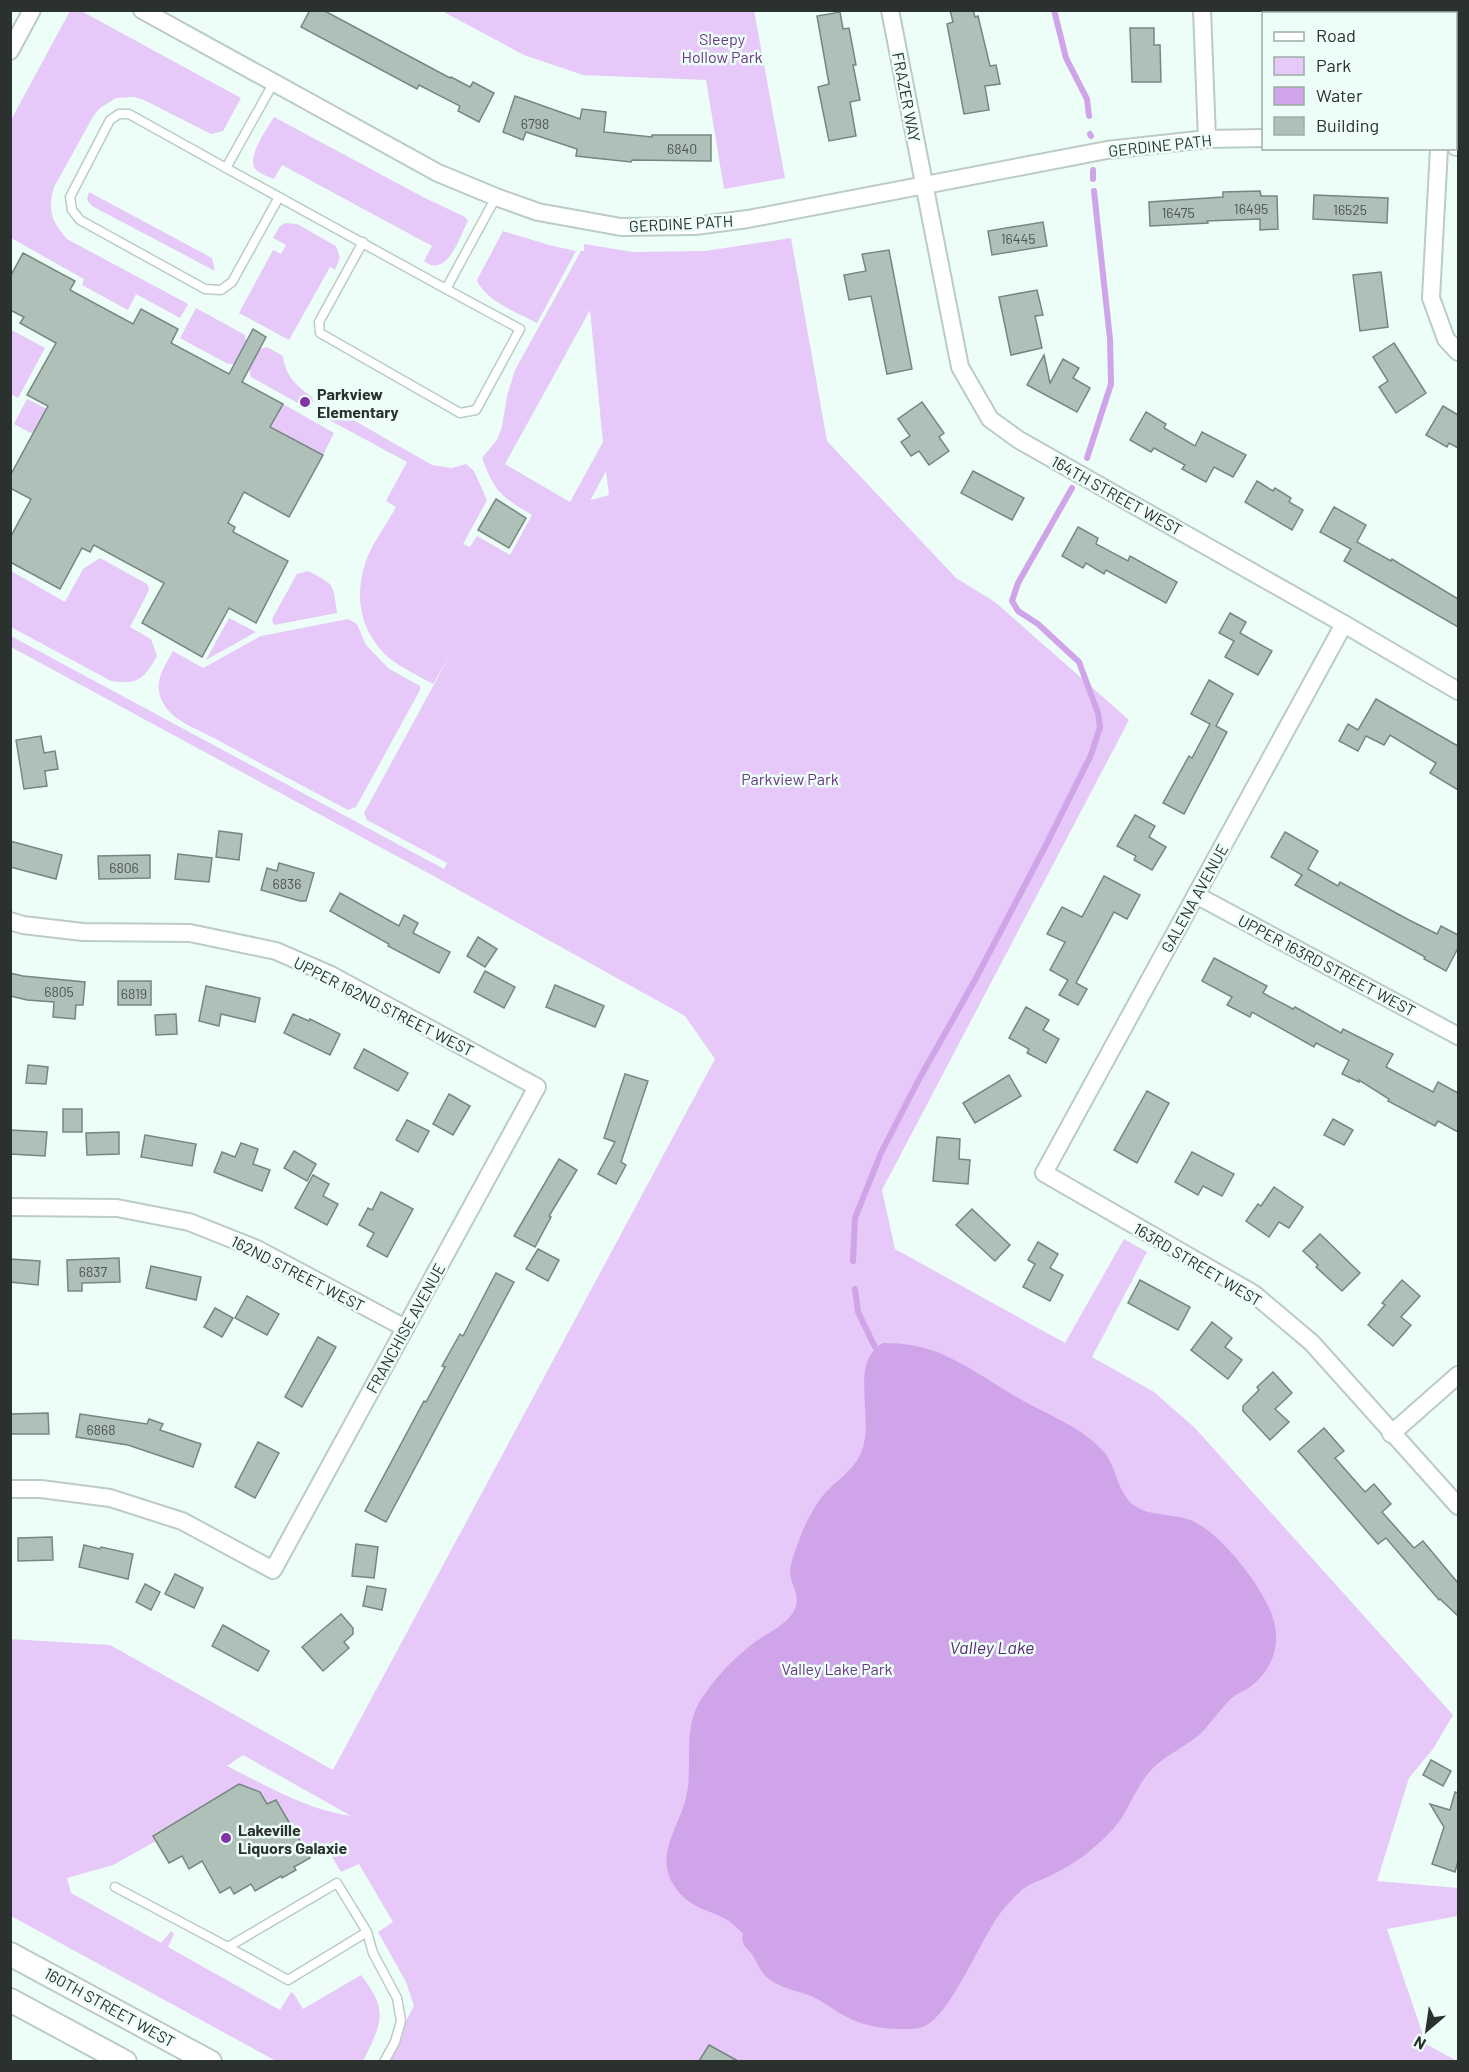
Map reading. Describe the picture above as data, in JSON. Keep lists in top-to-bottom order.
{
  "streets": {
    "main road": ["160TH STREET WEST"],
    "street": [
      "FRAZER WAY",
      "GERDINE PATH",
      "164TH STREET WEST",
      "GALENA AVENUE",
      "UPPER 163RD STREET WEST",
      "UPPER 162ND STREET WEST",
      "163RD STREET WEST",
      "162ND STREET WEST",
      "FRANCHISE AVENUE"
    ]
  },
  "crossings": [
    ["FRAZER WAY", "GERDINE PATH"],
    ["FRAZER WAY", "164TH STREET WEST"],
    ["GERDINE PATH", "164TH STREET WEST"],
    ["164TH STREET WEST", "GALENA AVENUE"],
    ["GALENA AVENUE", "UPPER 163RD STREET WEST"],
    ["GALENA AVENUE", "163RD STREET WEST"],
    ["UPPER 162ND STREET WEST", "FRANCHISE AVENUE"],
    ["162ND STREET WEST", "FRANCHISE AVENUE"]
  ],
  "water": ["Valley Lake"],
  "parks": ["Sleepy Hollow Park", "Parkview Park", "Valley Lake Park"],
  "places": ["Parkview Elementary", "Lakeville Liquors Galaxie"],
  "house_numbers": [
    "6798",
    "6840",
    "16495",
    "16525",
    "16475",
    "16445",
    "6806",
    "6836",
    "6805",
    "6819",
    "6837",
    "6868"
  ],
  "legend": [
    "Road",
    "Park",
    "Water",
    "Building"
  ],
  "north": "bottom left"
}
